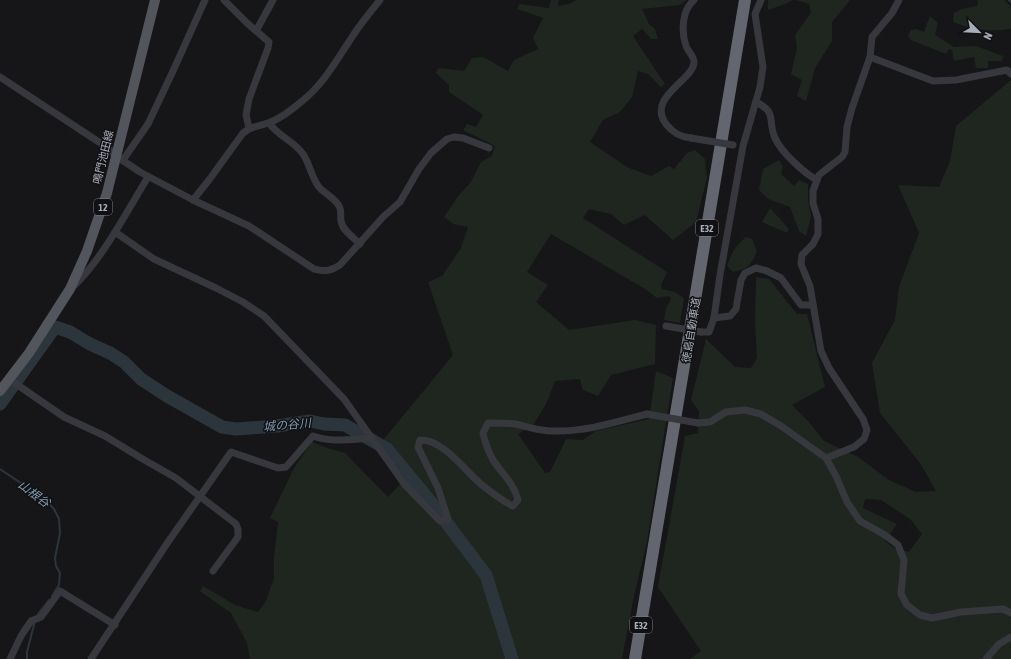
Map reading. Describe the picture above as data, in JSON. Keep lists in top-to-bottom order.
{
  "streets": {
    "highway": ["E32", "徳島自動車道"],
    "main road": ["鳴門池田線", "12"]
  },
  "water": ["城の谷川", "山根谷"],
  "north": "bottom right"
}
